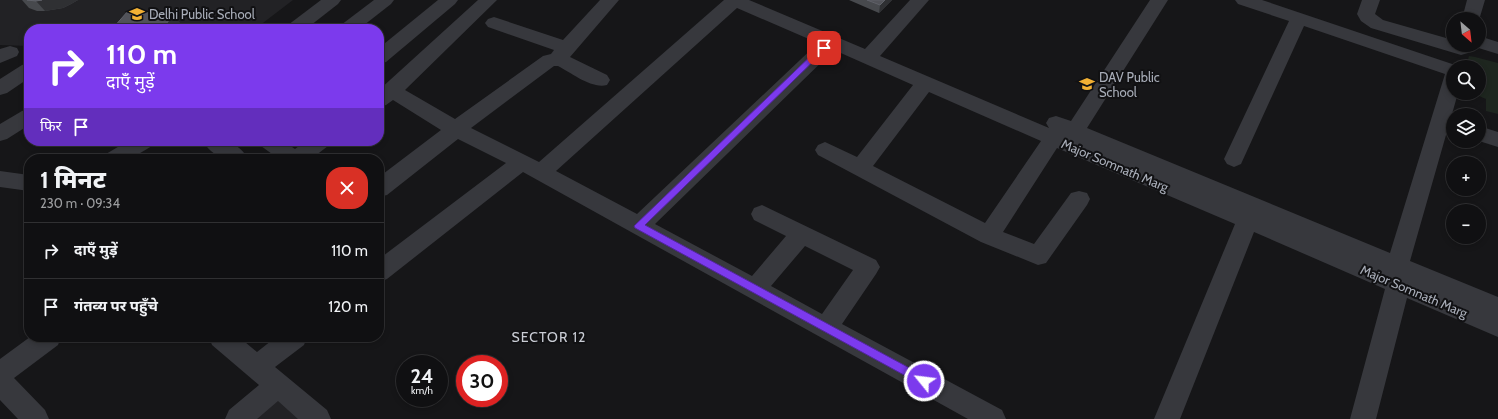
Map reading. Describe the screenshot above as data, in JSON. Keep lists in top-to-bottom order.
{
  "streets": {
    "street": ["Major Somnath Marg"]
  },
  "districts": ["SECTOR 12"],
  "places": {
    "school or university": ["Delhi Public School", "DAV Public School"]
  },
  "north": "bottom right",
  "page": {
    "map_buttons": ["+", "−"],
    "turn": ["110 m", "दाएँ मुड़ें"],
    "then": "फिर",
    "heading": ["1 मिनट", "230 m · 09:34"],
    "list": [
      {
        "name": "दाएँ मुड़ें",
        "value": "110 m"
      },
      {
        "name": "गंतव्य पर पहुँचे",
        "value": "120 m"
      }
    ],
    "speed": "24 km/h",
    "limit": "30"
  }
}
